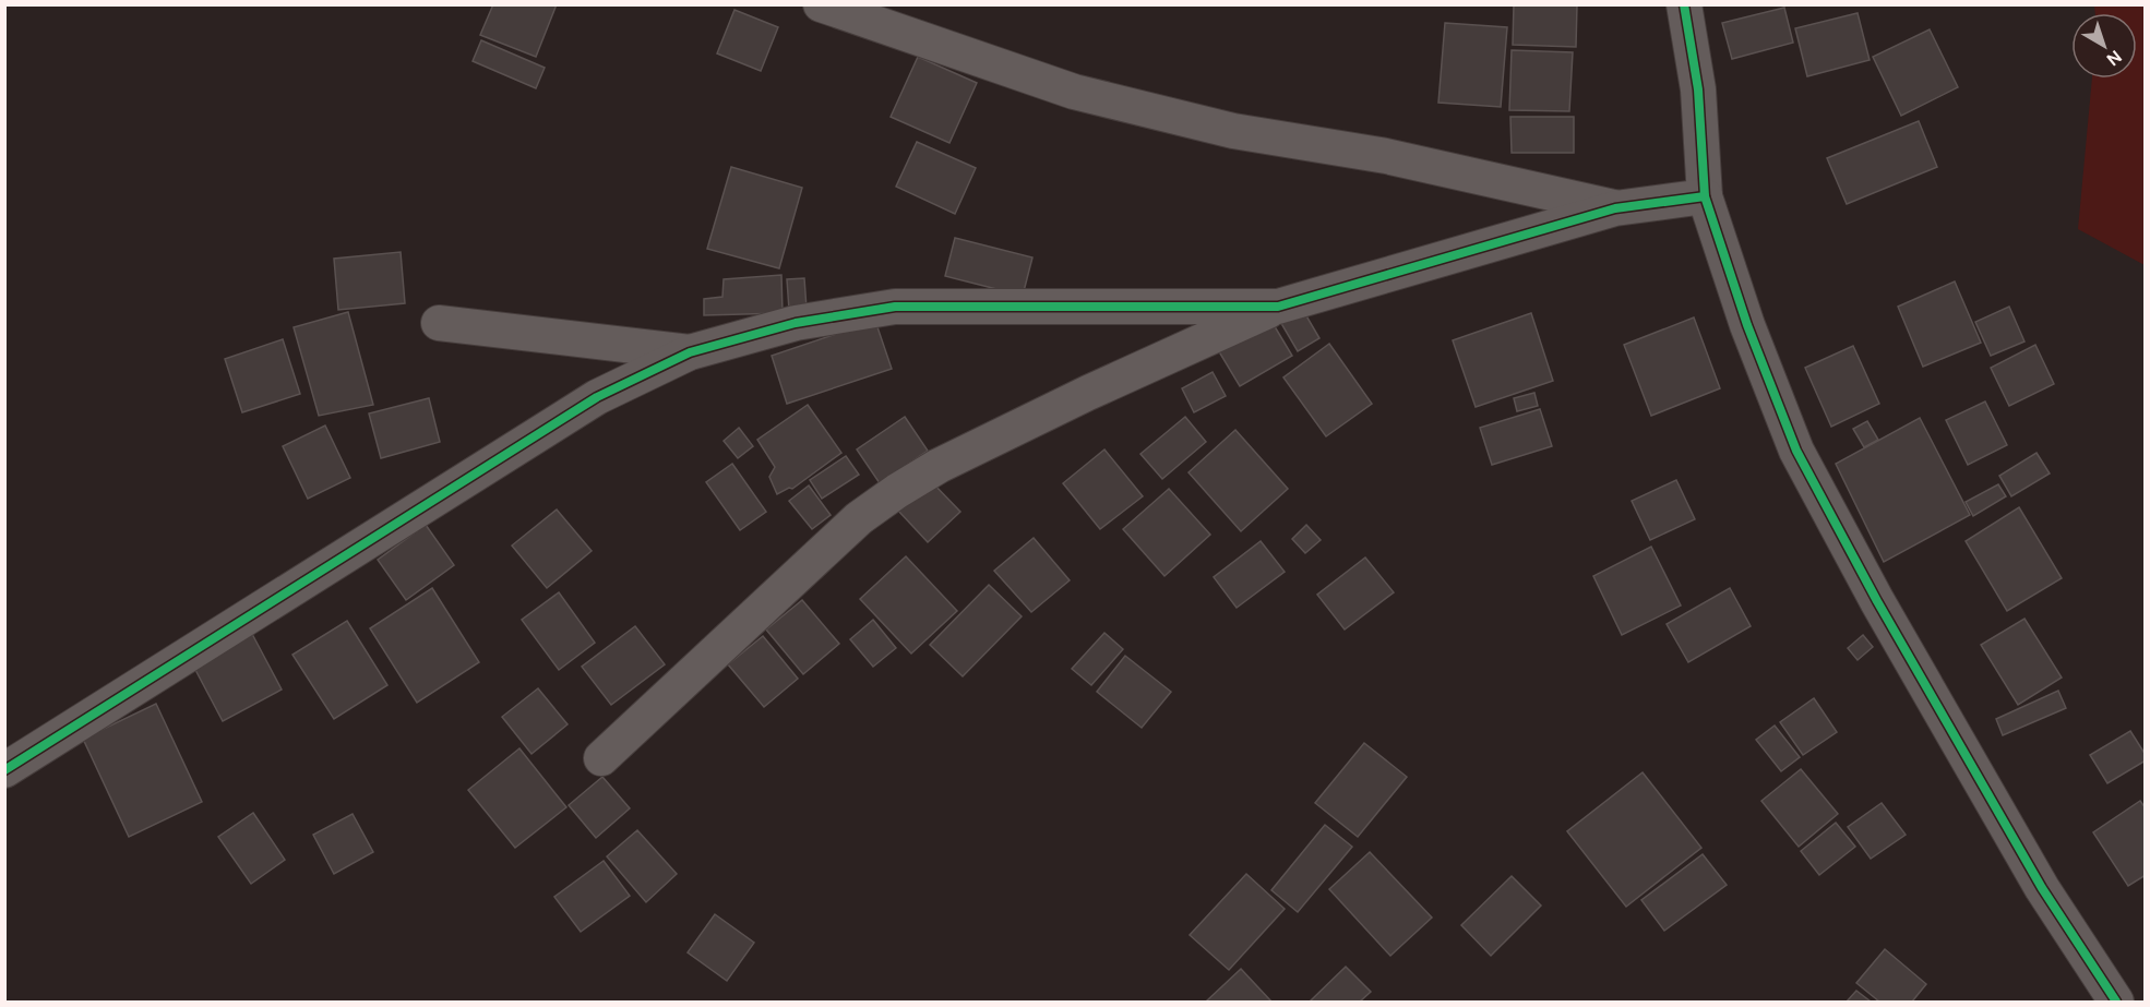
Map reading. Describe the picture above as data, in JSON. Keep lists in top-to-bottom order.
{
  "north": "bottom right"
}
